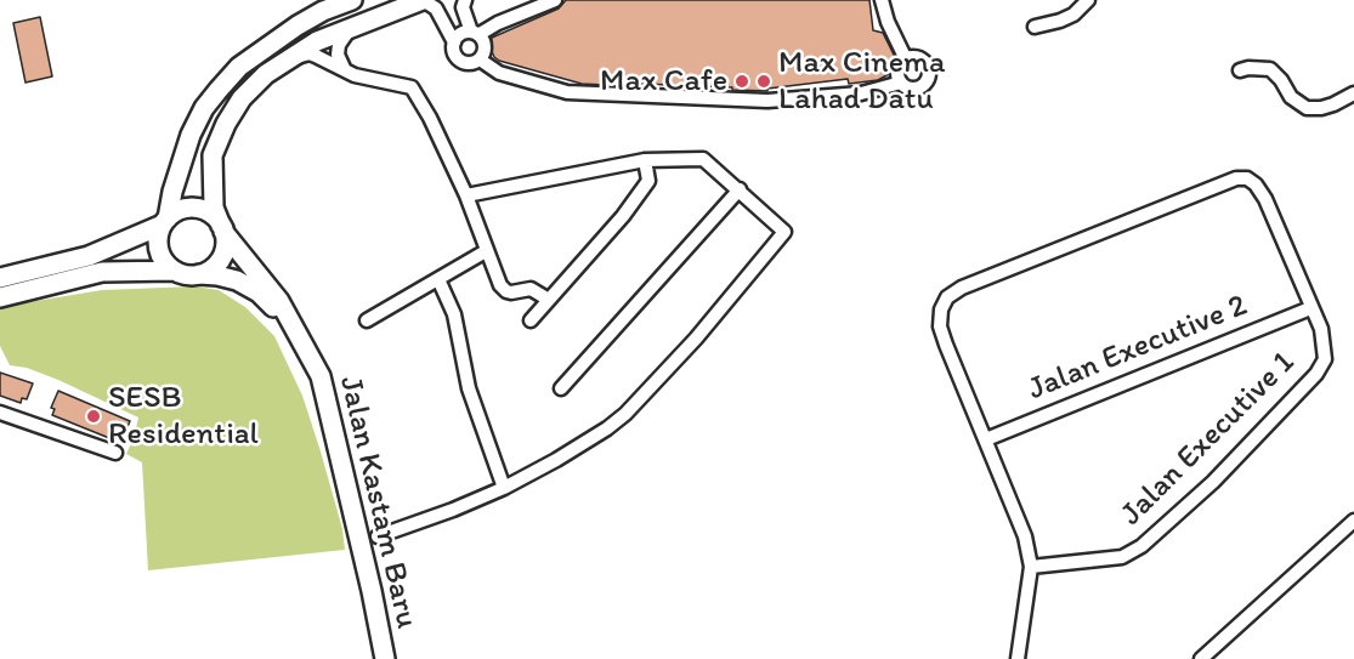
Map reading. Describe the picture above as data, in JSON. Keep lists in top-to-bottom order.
{
  "streets": {
    "street": ["Jalan Executive 2", "Jalan Executive 1", "Jalan Kastam Baru"]
  },
  "crossings": [
    ["Jalan Executive 2", "Jalan Executive 1"]
  ],
  "places": ["Max Cafe", "Max Cinema Lahad Datu", "SESB Residential"]
}
